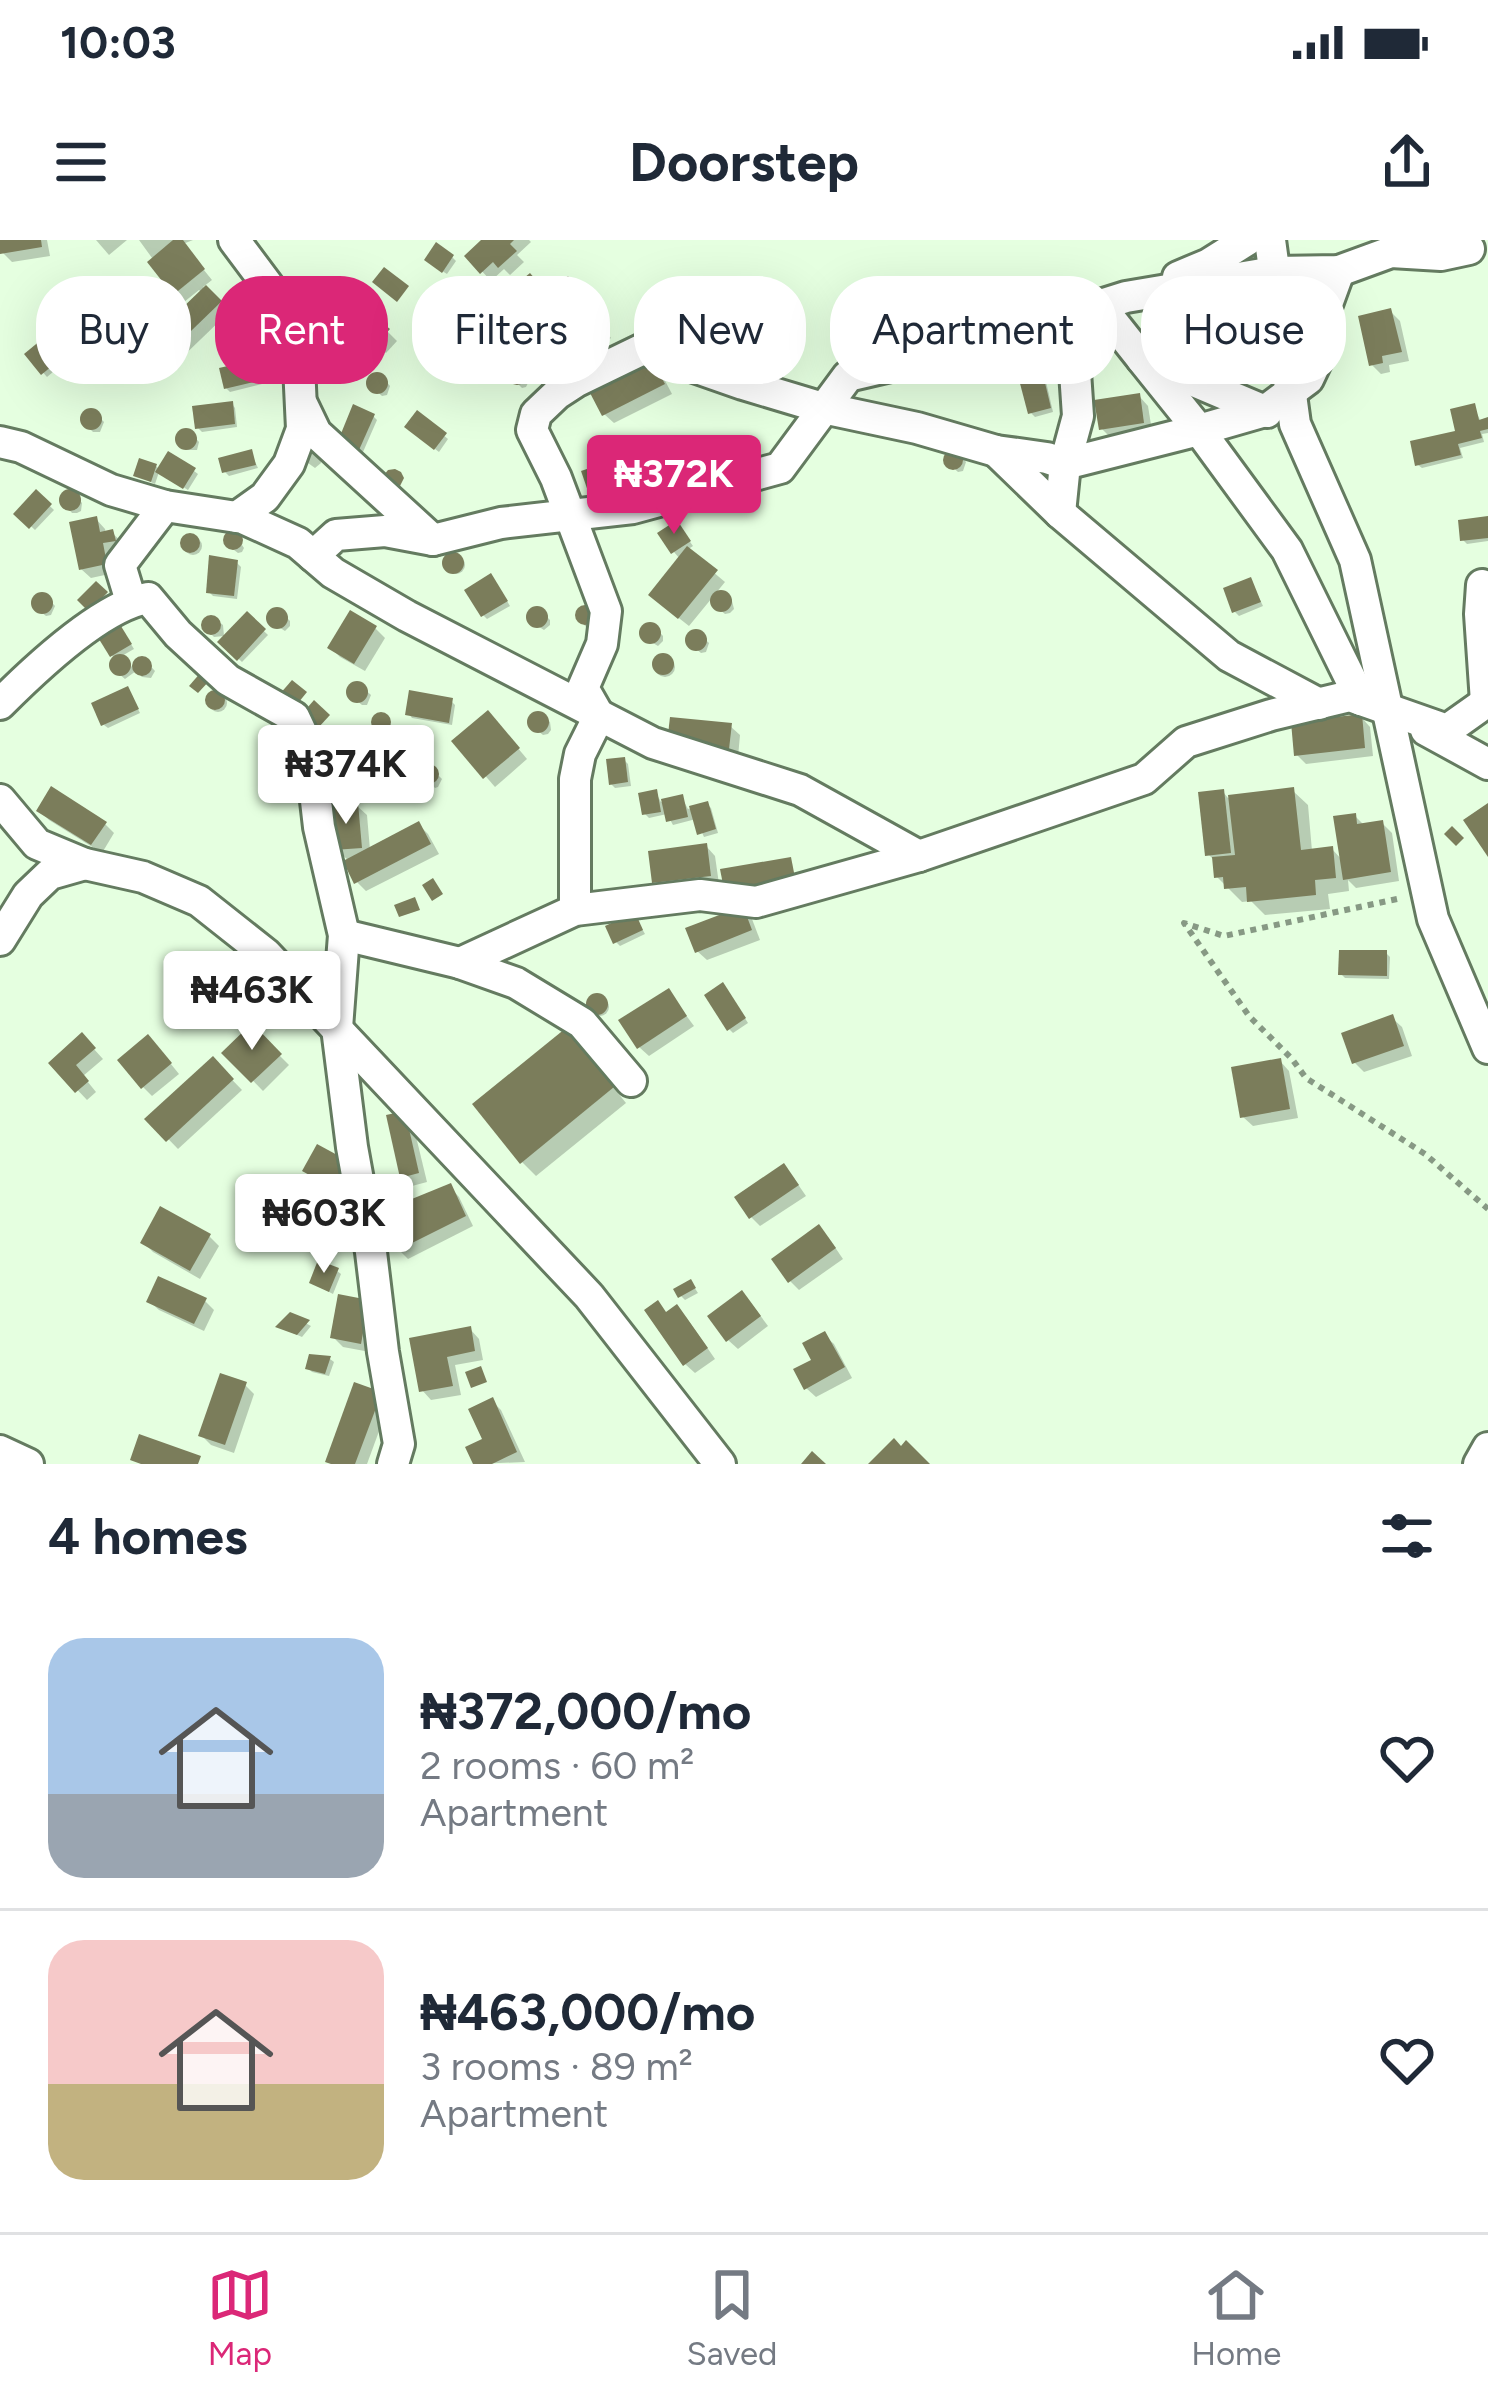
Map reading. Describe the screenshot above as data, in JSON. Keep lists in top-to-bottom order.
{
  "page": {
    "status": "10:03",
    "header": "Doorstep",
    "chip": [
      "Buy",
      "Rent",
      "Filters",
      "New",
      "Apartment",
      "House"
    ],
    "price": [
      "₦372K",
      "₦374K",
      "₦463K",
      "₦603K"
    ],
    "heading": "4 homes",
    "list": [
      {
        "name": "₦372,000/mo",
        "note": "2 rooms · 60 m² · Apartment"
      },
      {
        "name": "₦463,000/mo",
        "note": "3 rooms · 89 m² · Apartment"
      }
    ],
    "tabs": ["Map", "Saved", "Home"]
  }
}
